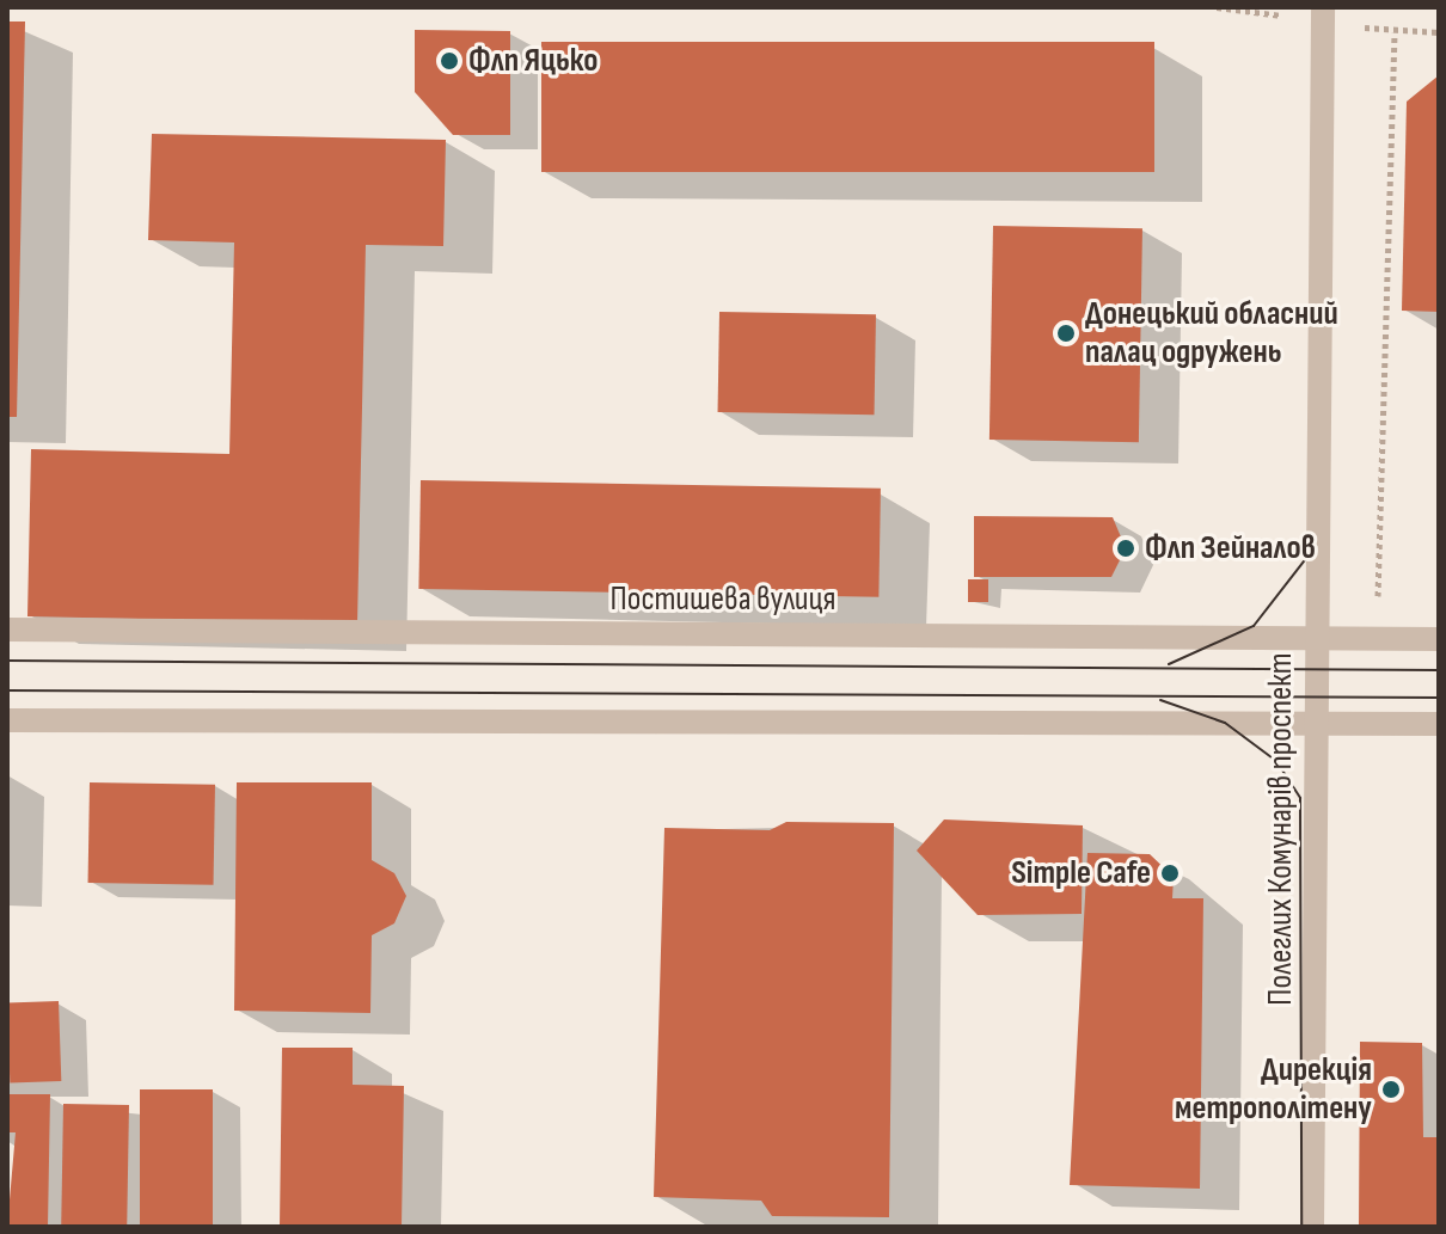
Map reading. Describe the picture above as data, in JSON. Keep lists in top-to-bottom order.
{
  "streets": {
    "street": ["Постишева вулиця", "Полеглих Комунарів проспект"]
  },
  "crossings": [
    ["Постишева вулиця", "Полеглих Комунарів проспект"]
  ],
  "places": [
    "Флп Яцько",
    "Донецький обласний палац одружень",
    "Флп Зейналов",
    "Simple Cafe",
    "Дирекція метрополітену"
  ]
}
